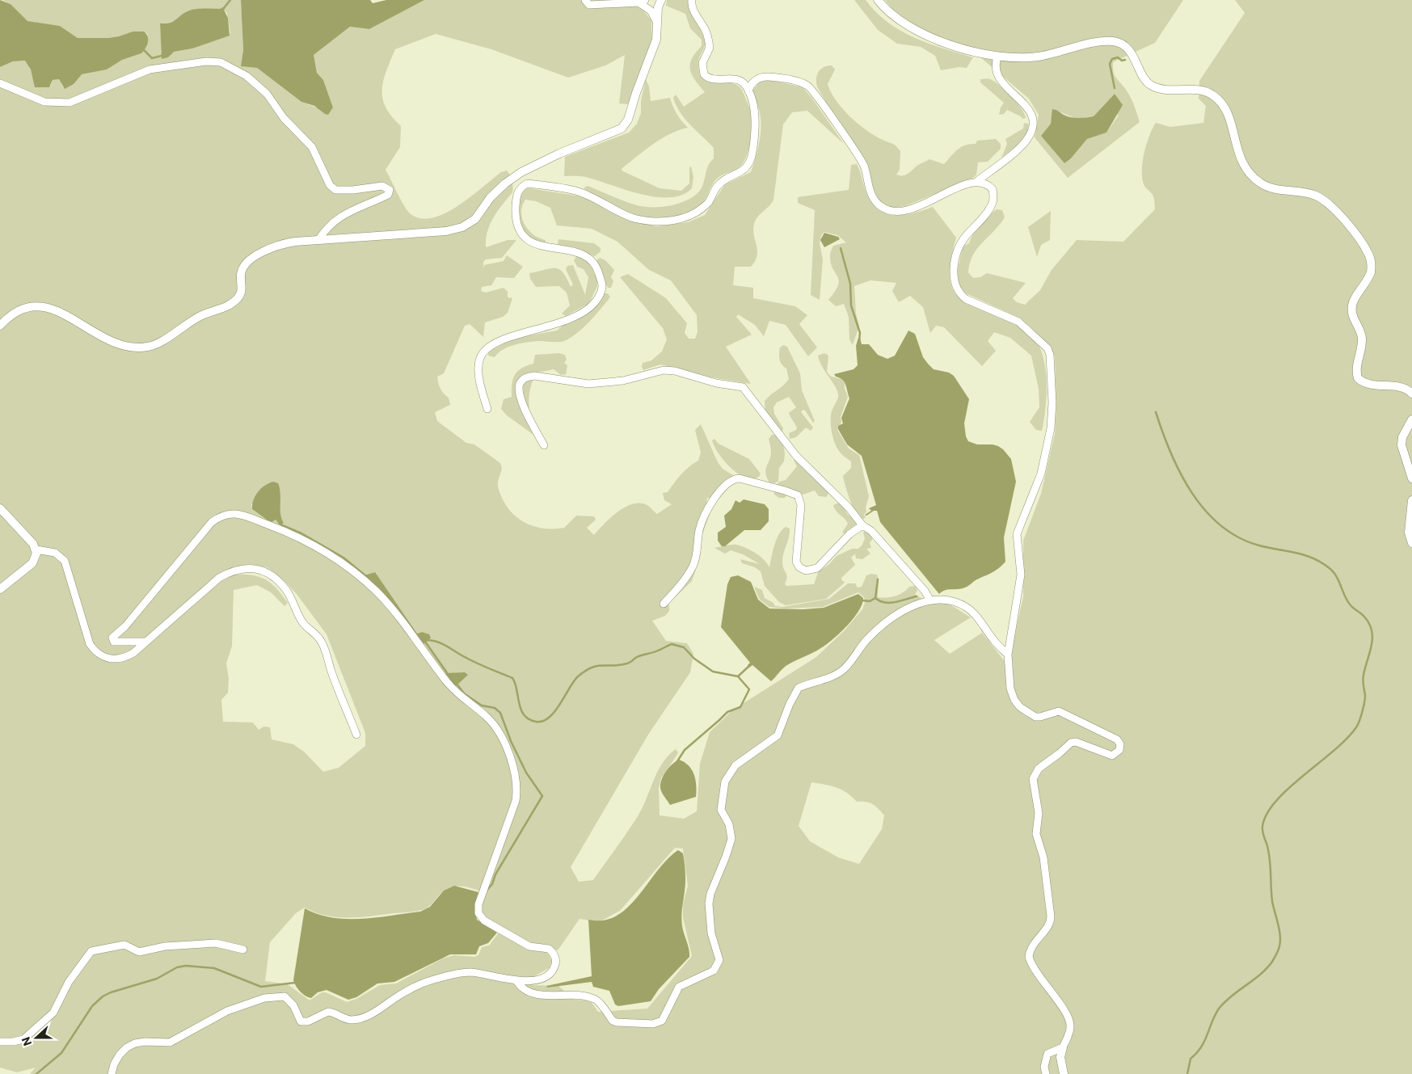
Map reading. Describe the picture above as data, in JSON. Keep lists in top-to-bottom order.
{
  "north": "left"
}
